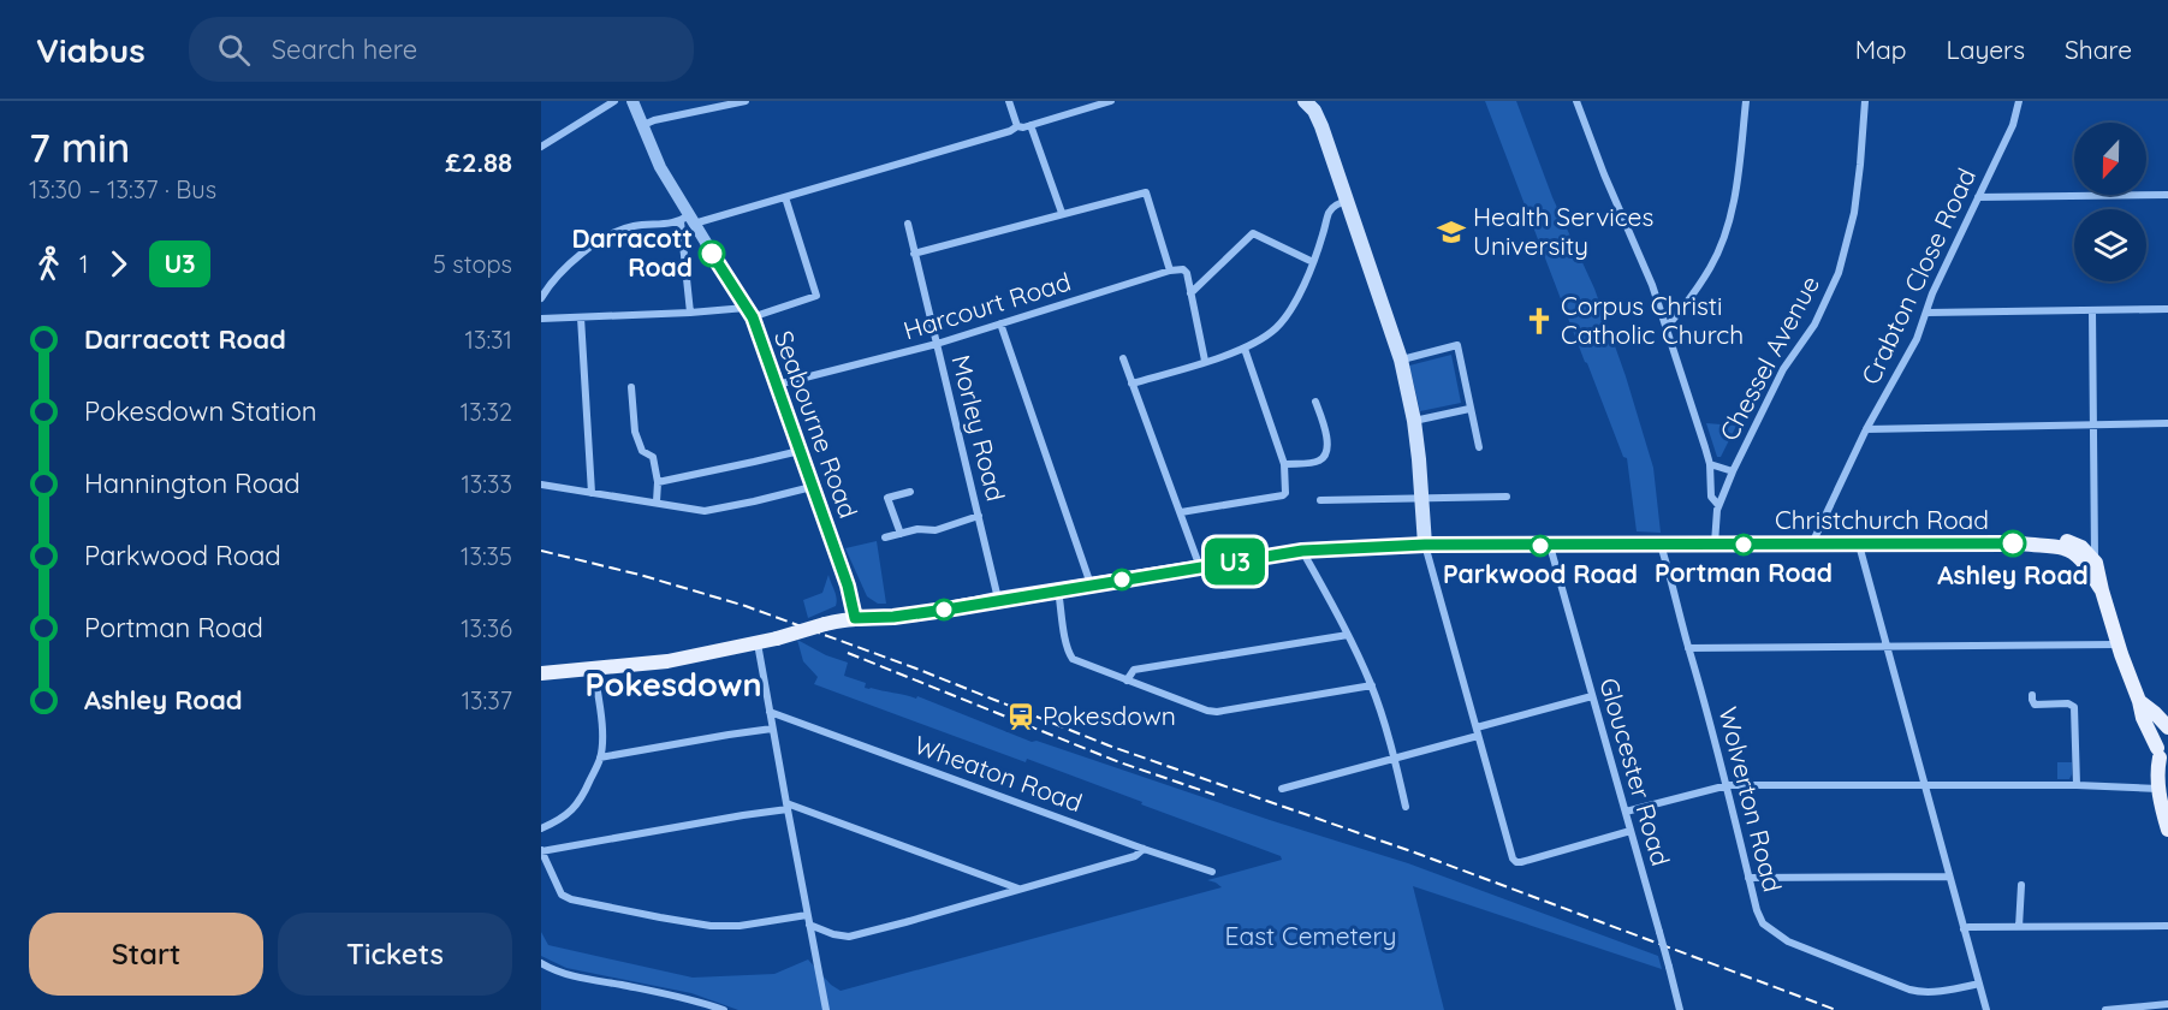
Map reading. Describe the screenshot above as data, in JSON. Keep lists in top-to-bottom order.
{
  "streets": {
    "main road": ["Christchurch Road"],
    "street": [
      "Crabton Close Road",
      "Harcourt Road",
      "Chessel Avenue",
      "Seabourne Road",
      "Morley Road",
      "Gloucester Road",
      "Wheaton Road",
      "Wolverton Road"
    ]
  },
  "crossings": [
    ["Crabton Close Road", "Christchurch Road"],
    ["Harcourt Road", "Seabourne Road"],
    ["Harcourt Road", "Morley Road"],
    ["Chessel Avenue", "Christchurch Road"],
    ["Seabourne Road", "Christchurch Road"],
    ["Morley Road", "Christchurch Road"],
    ["Christchurch Road", "Gloucester Road"],
    ["Christchurch Road", "Wolverton Road"]
  ],
  "districts": ["Pokesdown"],
  "parks": ["East Cemetery"],
  "places": {
    "school or university": ["Health Services University"],
    "other": [
      "Darracott Road",
      "Ashley Road",
      "Portman Road",
      "Parkwood Road"
    ],
    "church": ["Corpus Christi Catholic Church"],
    "station": ["Pokesdown"]
  },
  "lines": ["bus line U3"],
  "north": "bottom",
  "page": {
    "header": "Viabus",
    "search": "Search here",
    "nav": ["Map", "Layers", "Share"],
    "heading": ["7 min", "13:30 – 13:37 · Bus", "£2.88"],
    "on_map": "U3",
    "legs": ["1", "U3", "5 stops"],
    "list": [
      {
        "name": "Darracott Road",
        "value": "13:31"
      },
      {
        "name": "Pokesdown Station",
        "value": "13:32"
      },
      {
        "name": "Hannington Road",
        "value": "13:33"
      },
      {
        "name": "Parkwood Road",
        "value": "13:35"
      },
      {
        "name": "Portman Road",
        "value": "13:36"
      },
      {
        "name": "Ashley Road",
        "value": "13:37"
      }
    ],
    "buttons": ["Start", "Tickets"]
  }
}
